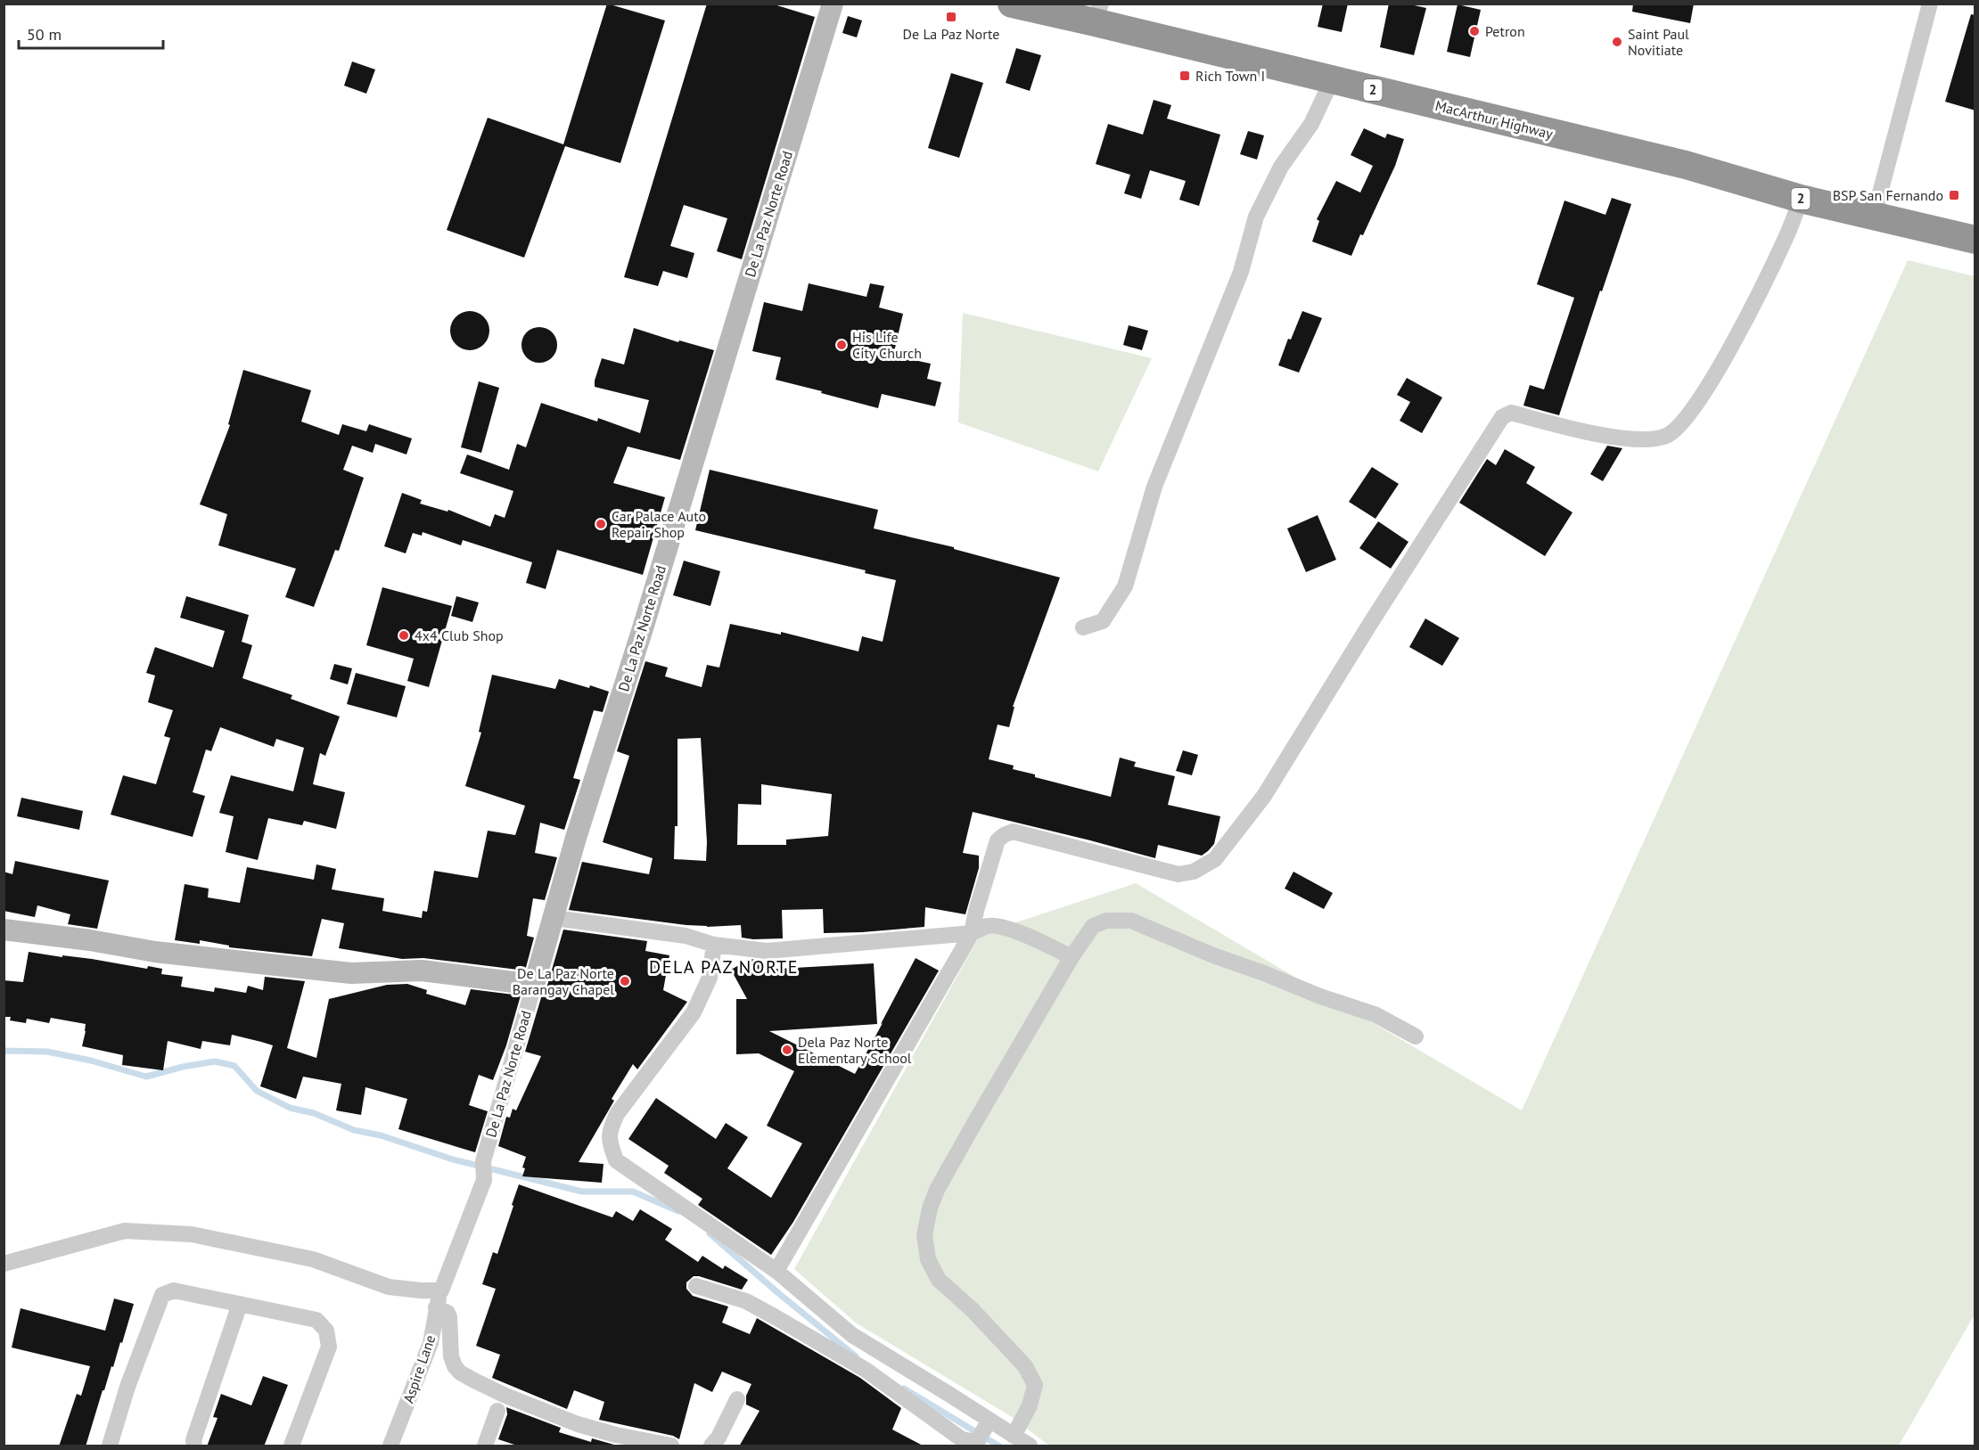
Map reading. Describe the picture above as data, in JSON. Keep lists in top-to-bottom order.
{
  "streets": {
    "highway": ["2", "MacArthur Highway"],
    "street": ["De La Paz Norte Road", "Aspire Lane"]
  },
  "crossings": [
    ["De La Paz Norte Road", "Aspire Lane"]
  ],
  "districts": ["DELA PAZ NORTE"],
  "places": {
    "transit": ["De La Paz Norte", "Rich Town I", "BSP San Fernando"],
    "other": [
      "Petron",
      "Saint Paul Novitiate",
      "His Life City Church",
      "Car Palace Auto Repair Shop",
      "4x4 Club Shop",
      "De La Paz Norte Barangay Chapel",
      "Dela Paz Norte Elementary School"
    ]
  },
  "scale_bar": "50 m"
}
